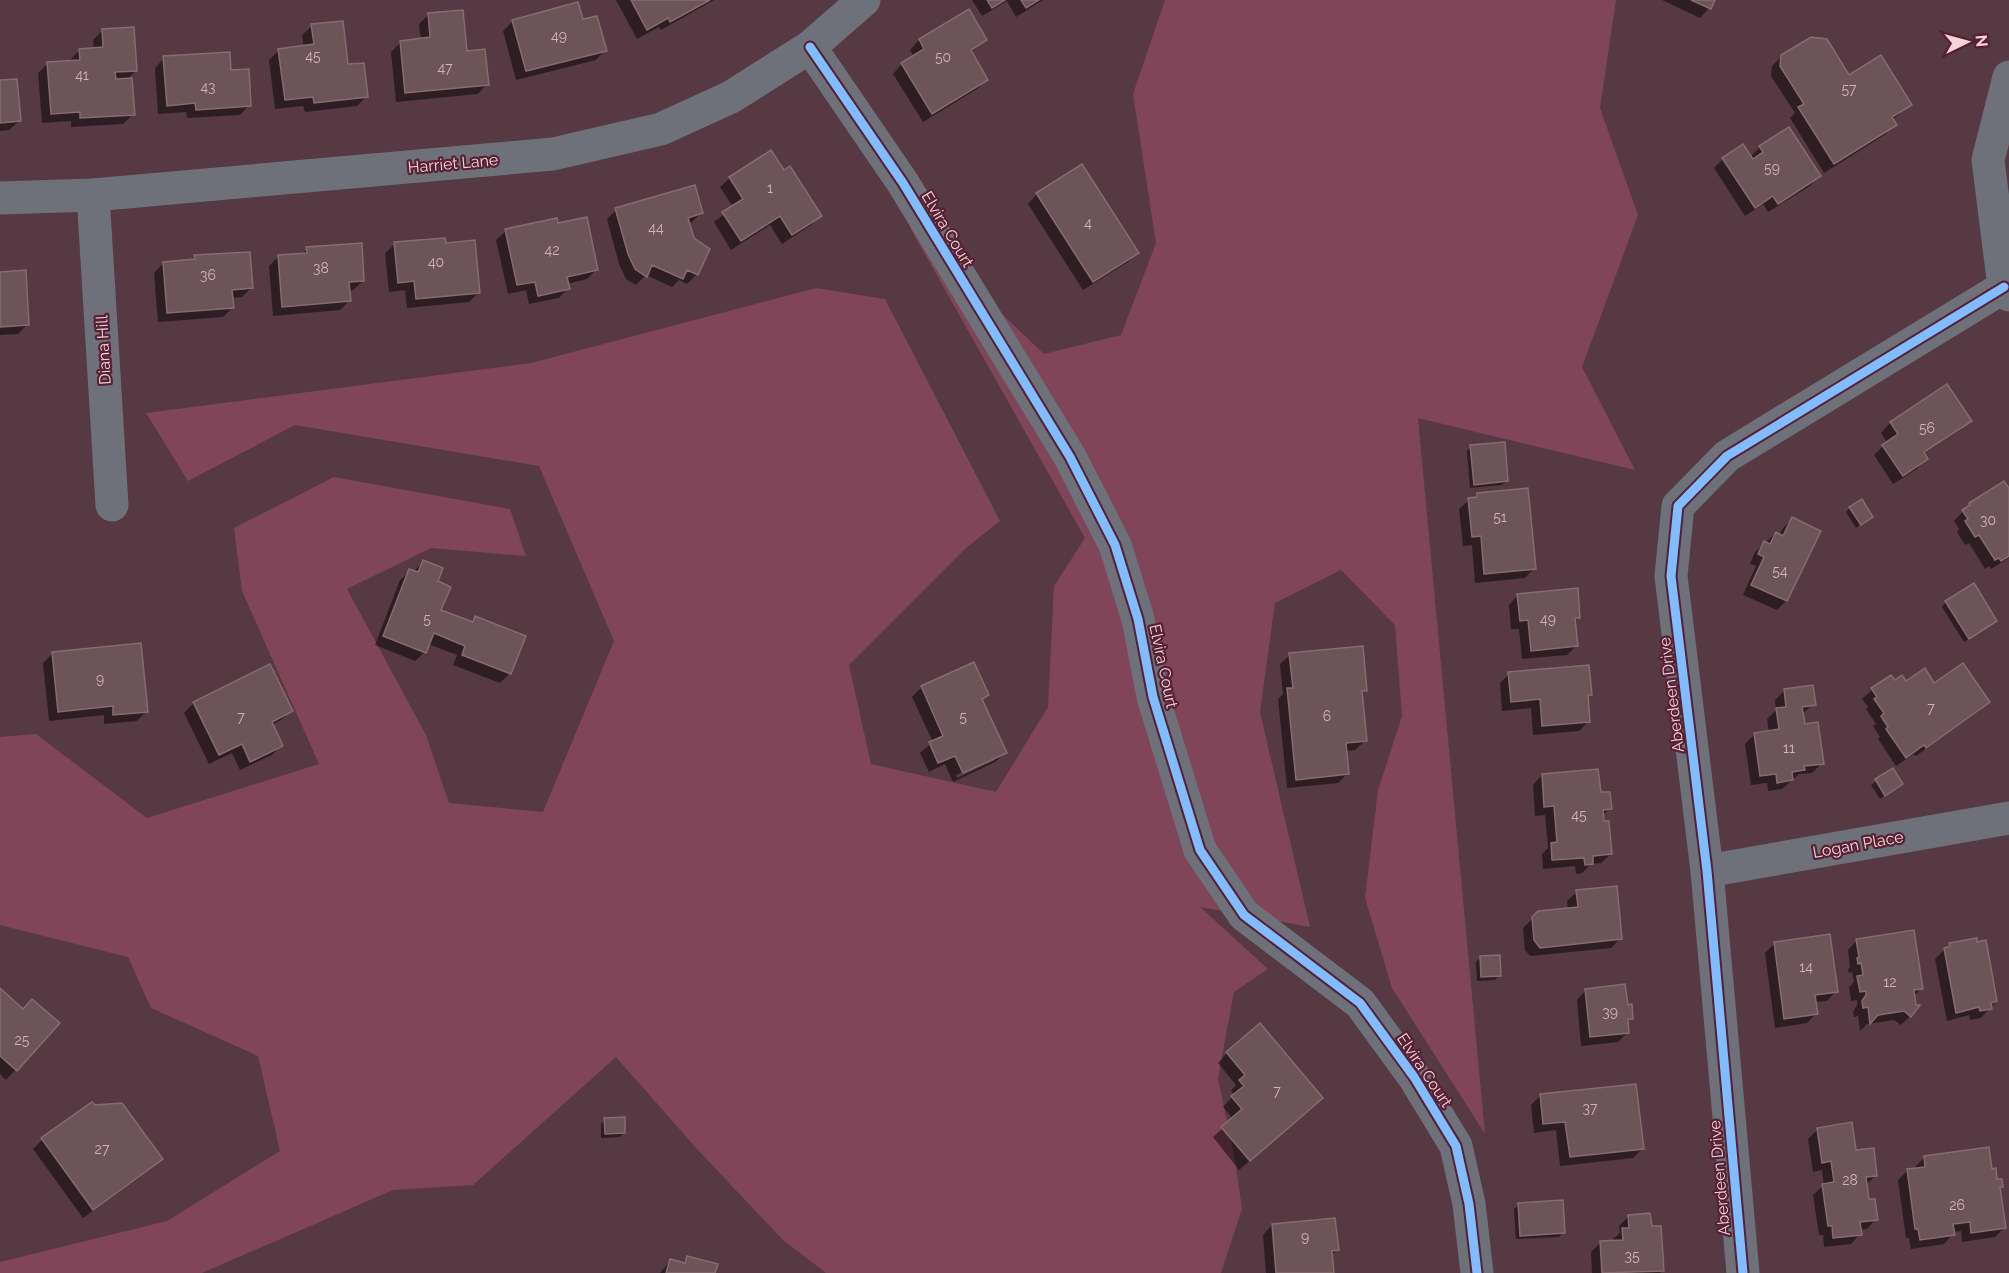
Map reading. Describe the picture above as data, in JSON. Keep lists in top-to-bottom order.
{
  "streets": {
    "street": [
      "Harriet Lane",
      "Elvira Court",
      "Diana Hill",
      "Aberdeen Drive",
      "Logan Place"
    ]
  },
  "crossings": [
    ["Harriet Lane", "Elvira Court"],
    ["Harriet Lane", "Diana Hill"],
    ["Aberdeen Drive", "Logan Place"]
  ],
  "house_numbers": [
    "49",
    "45",
    "50",
    "47",
    "41",
    "43",
    "57",
    "59",
    "1",
    "4",
    "44",
    "42",
    "40",
    "38",
    "36",
    "56",
    "51",
    "30",
    "54",
    "5",
    "49",
    "9",
    "7",
    "6",
    "7",
    "5",
    "11",
    "45",
    "14",
    "12",
    "39",
    "25",
    "7",
    "37",
    "27",
    "28",
    "26",
    "9",
    "35"
  ],
  "north": "right"
}
